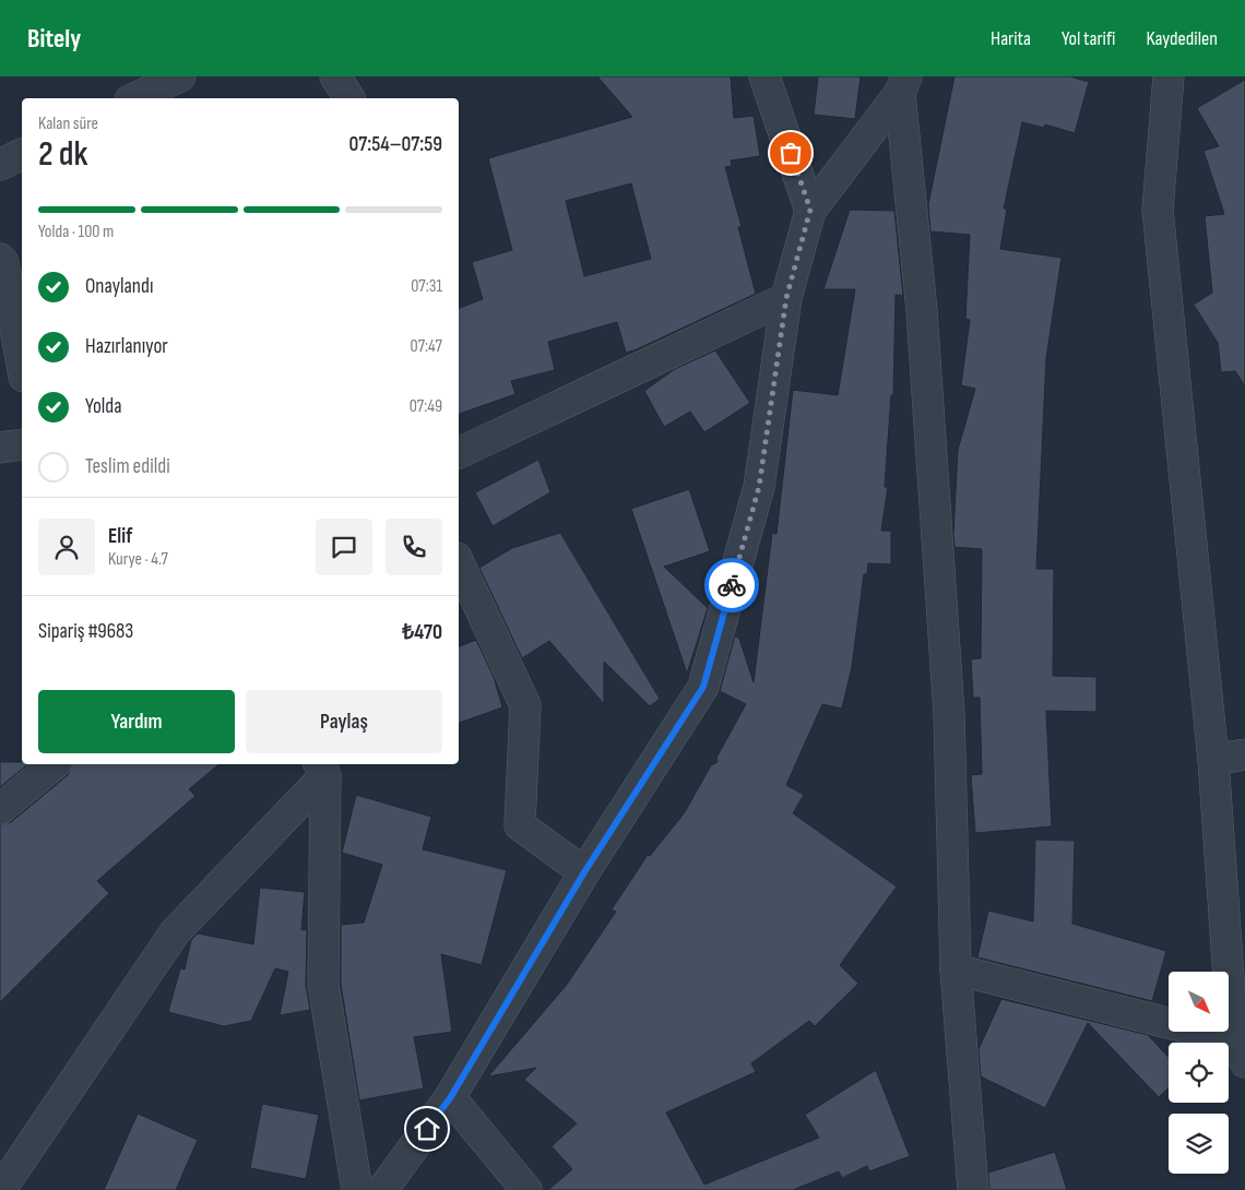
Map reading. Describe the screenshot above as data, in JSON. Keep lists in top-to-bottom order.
{
  "north": "bottom right",
  "page": {
    "header": "Bitely",
    "nav": ["Harita", "Yol tarifi", "Kaydedilen"],
    "heading": ["2 dk", "Kalan süre", "07:54–07:59"],
    "panel": [
      "Elif",
      "Kurye · 4.7",
      "Sipariş #9683",
      "₺470"
    ],
    "bar": "Yolda · 100 m",
    "list": [
      ["Onaylandı", "07:31"],
      ["Hazırlanıyor", "07:47"],
      ["Yolda", "07:49"],
      "Teslim edildi"
    ],
    "buttons": ["Yardım", "Paylaş"]
  }
}
